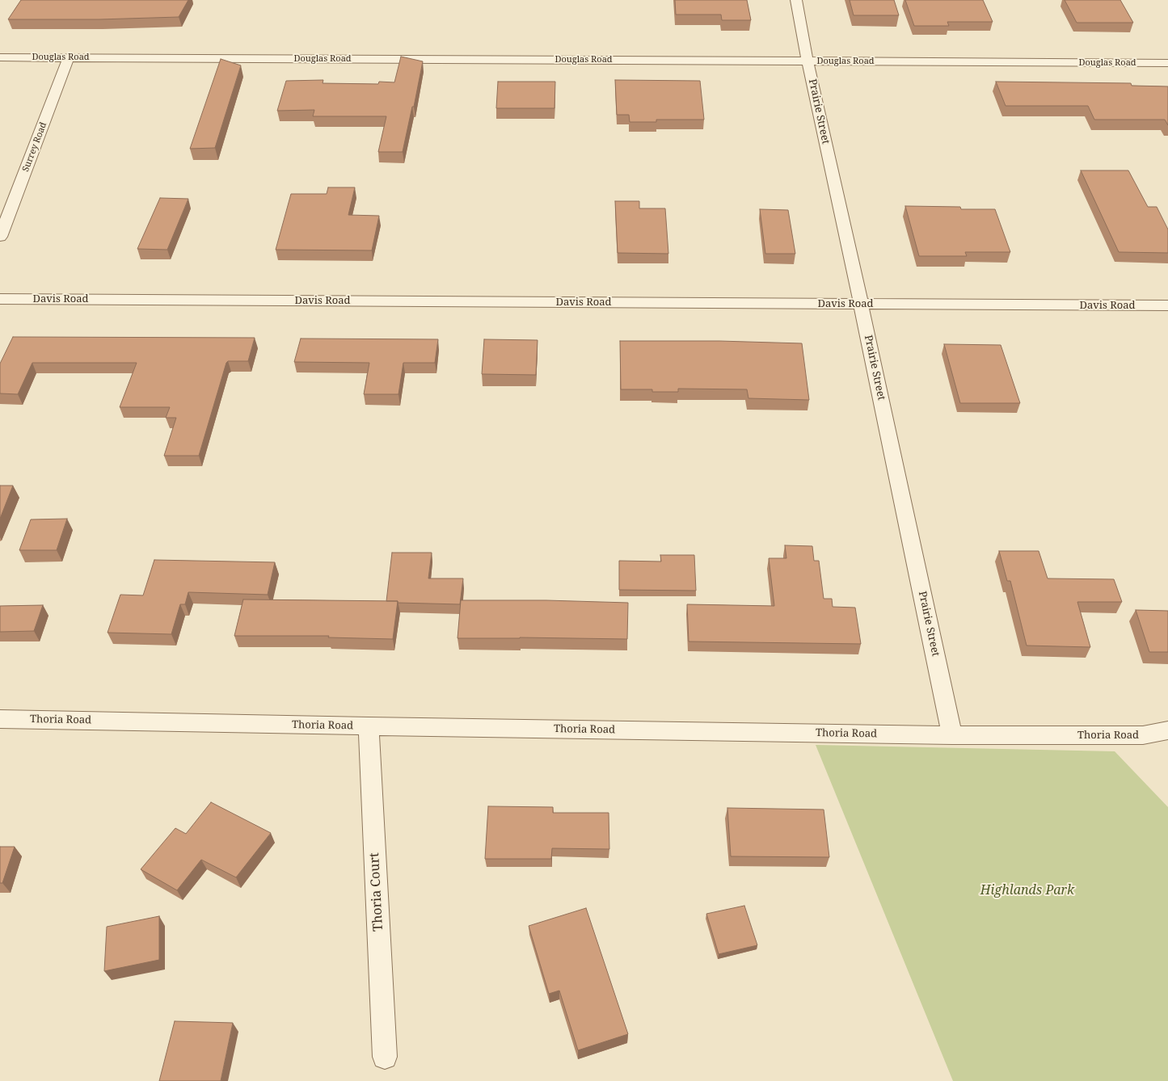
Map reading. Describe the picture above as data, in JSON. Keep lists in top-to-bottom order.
{
  "streets": {
    "street": [
      "Douglas Road",
      "Prairie Street",
      "Surrey Road",
      "Davis Road",
      "Thoria Road",
      "Thoria Court"
    ]
  },
  "crossings": [
    ["Douglas Road", "Prairie Street"],
    ["Douglas Road", "Surrey Road"],
    ["Prairie Street", "Davis Road"],
    ["Prairie Street", "Thoria Road"],
    ["Thoria Road", "Thoria Court"]
  ],
  "parks": ["Highlands Park"]
}
